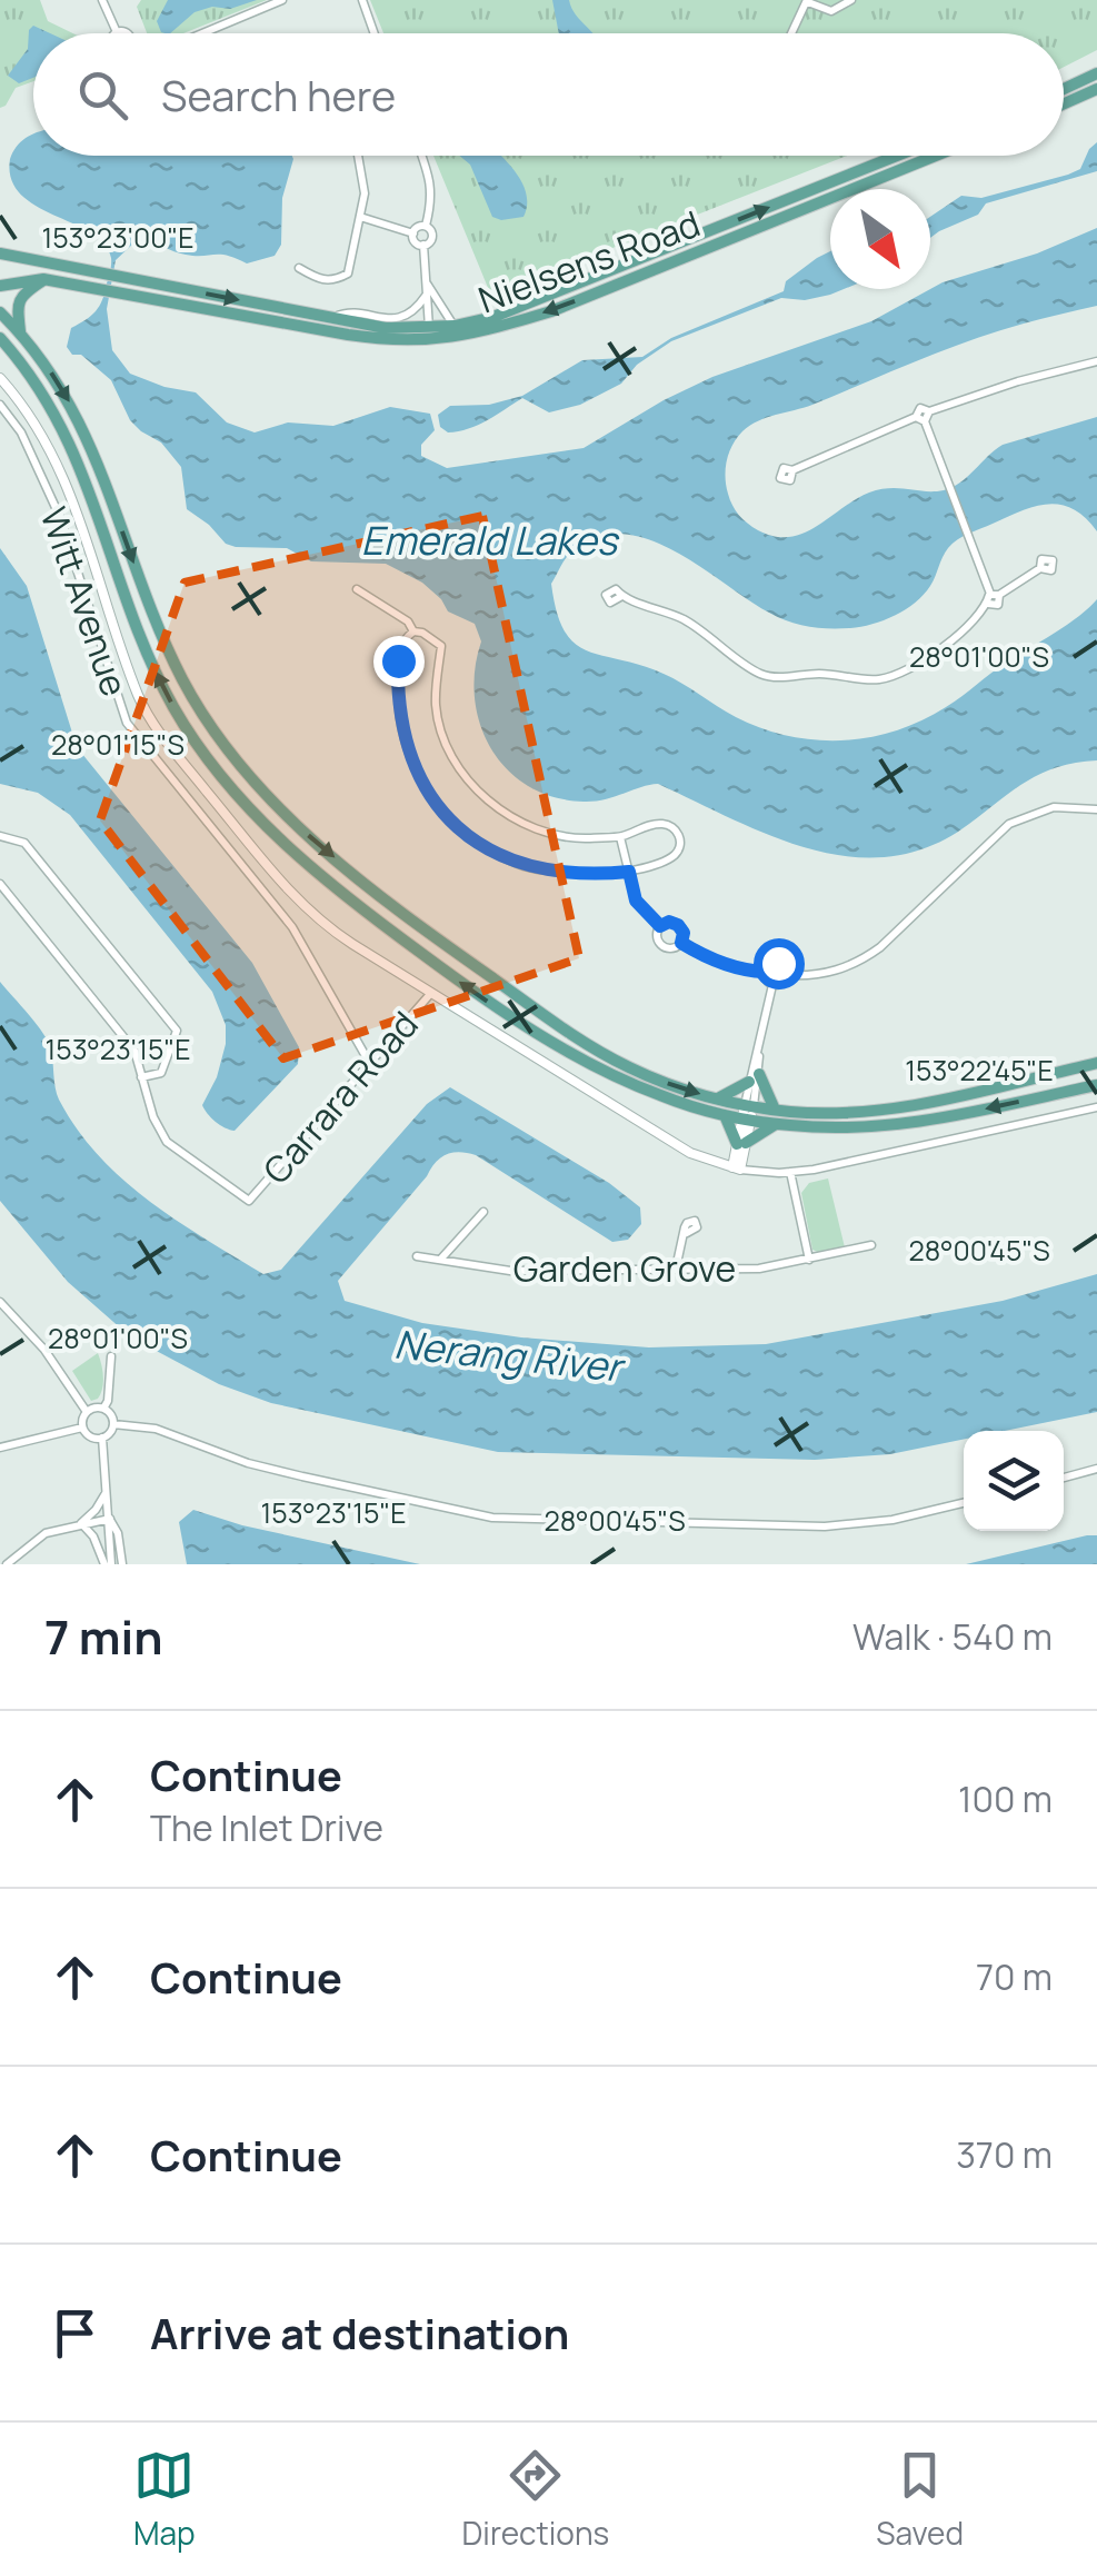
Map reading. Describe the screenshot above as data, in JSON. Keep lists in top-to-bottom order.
{
  "streets": {
    "main road": ["Nielsens Road"],
    "street": ["Witt Avenue", "Carrara Road", "Garden Grove"]
  },
  "crossings": [
    ["Witt Avenue", "Carrara Road"]
  ],
  "water": ["Emerald Lakes", "Nerang River"],
  "north": "bottom right",
  "page": {
    "search": "Search here",
    "heading": ["7 min", "Walk · 540 m"],
    "list": [
      ["Continue", "The Inlet Drive", "100 m"],
      ["Continue", "70 m"],
      ["Continue", "370 m"],
      "Arrive at destination"
    ],
    "nav": ["Map", "Directions", "Saved"]
  },
  "coordinates": [
    "153°23'00\"E",
    "28°01'00\"S",
    "28°01'15\"S",
    "153°23'15\"E",
    "153°22'45\"E",
    "28°00'45\"S"
  ]
}
